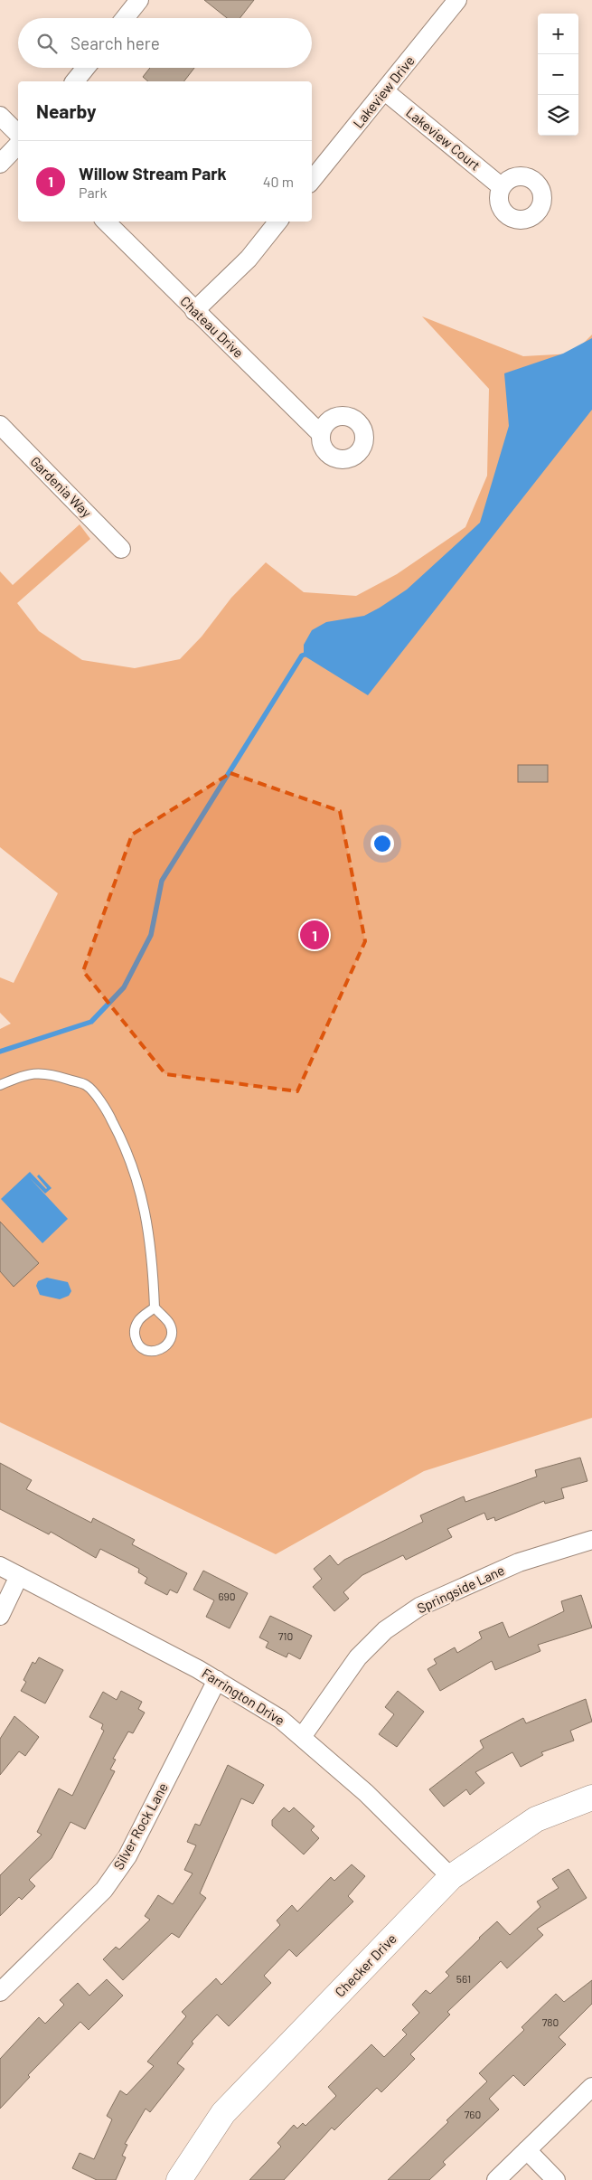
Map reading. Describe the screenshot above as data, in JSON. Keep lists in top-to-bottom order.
{
  "streets": {
    "street": [
      "Lakeview Drive",
      "Lakeview Court",
      "Chateau Drive",
      "Gardenia Way",
      "Springside Lane",
      "Farrington Drive",
      "Silver Rock Lane",
      "Checker Drive"
    ]
  },
  "crossings": [
    ["Lakeview Drive", "Lakeview Court"],
    ["Springside Lane", "Farrington Drive"],
    ["Farrington Drive", "Silver Rock Lane"],
    ["Farrington Drive", "Checker Drive"]
  ],
  "house_numbers": [
    "690",
    "710",
    "561",
    "780",
    "760"
  ],
  "page": {
    "map_buttons": ["+", "−"],
    "search": "Search here",
    "heading": "Nearby",
    "list": [
      {
        "mark": "1",
        "name": "Willow Stream Park",
        "note": "Park",
        "value": "40 m"
      }
    ],
    "pins": "1"
  }
}
